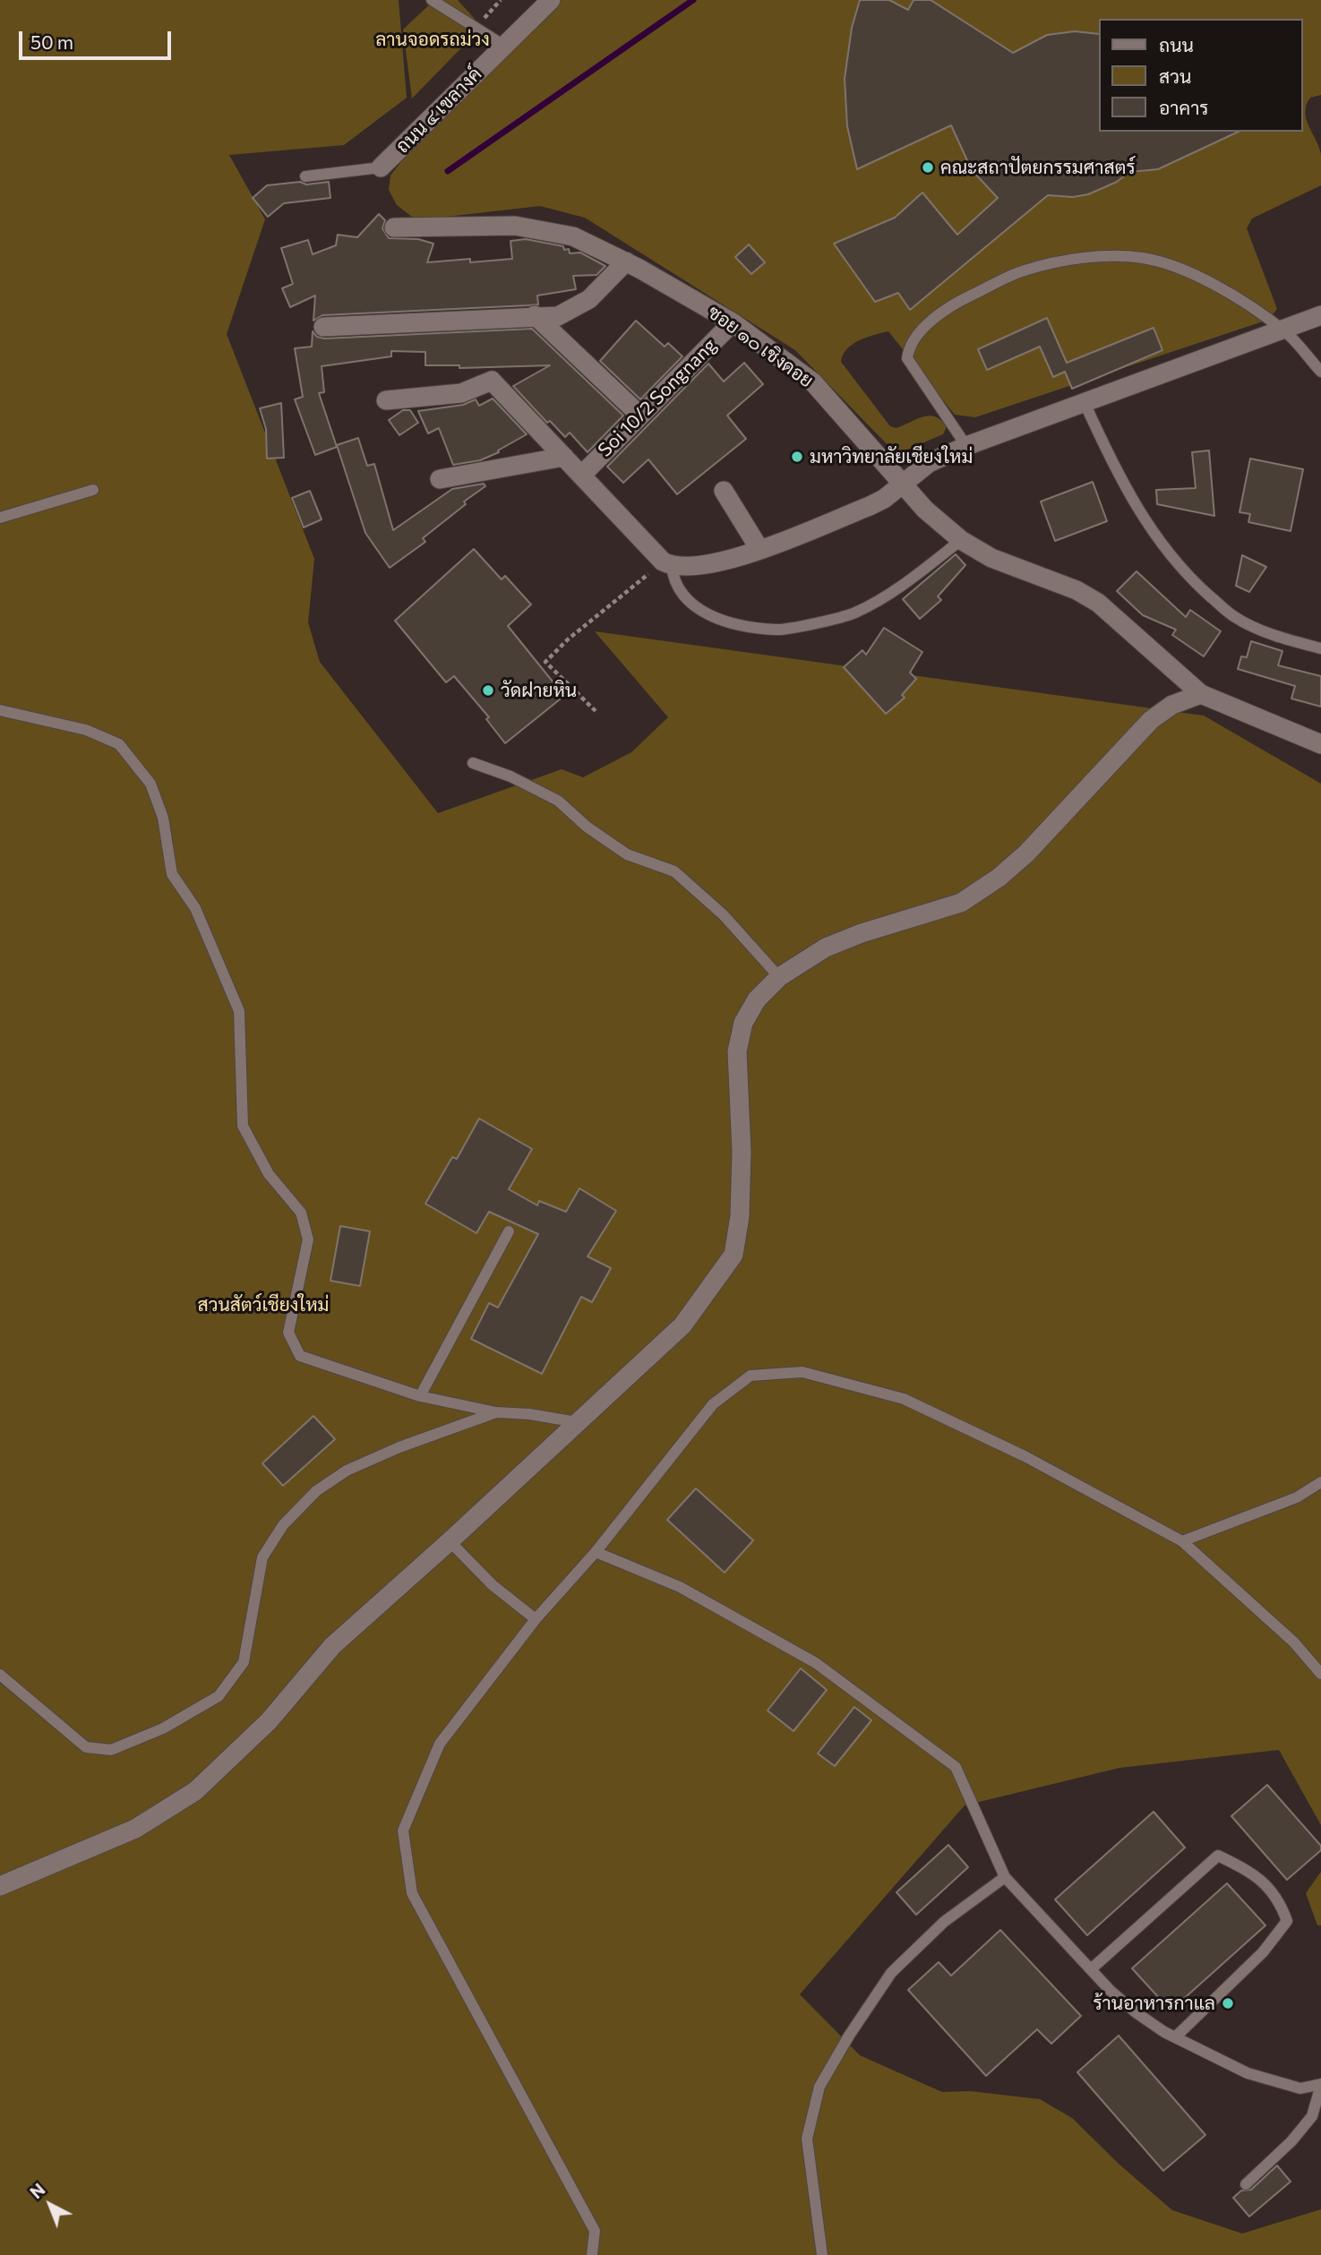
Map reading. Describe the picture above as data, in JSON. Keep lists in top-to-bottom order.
{
  "streets": {
    "street": ["ถนน ๔ เขลางค์", "ซอย ๑๐ เชิงดอย", "Soi 10/2 Songnang"]
  },
  "crossings": [
    ["ซอย ๑๐ เชิงดอย", "Soi 10/2 Songnang"]
  ],
  "parks": ["ลานจอดรถม่วง", "สวนสัตว์เชียงใหม่"],
  "places": [
    "คณะสถาปัตยกรรมศาสตร์",
    "มหาวิทยาลัยเชียงใหม่",
    "วัดฝายหิน",
    "ร้านอาหารกาแล"
  ],
  "legend": ["ถนน", "สวน", "อาคาร"],
  "scale_bar": "50 m",
  "north": "top left"
}
